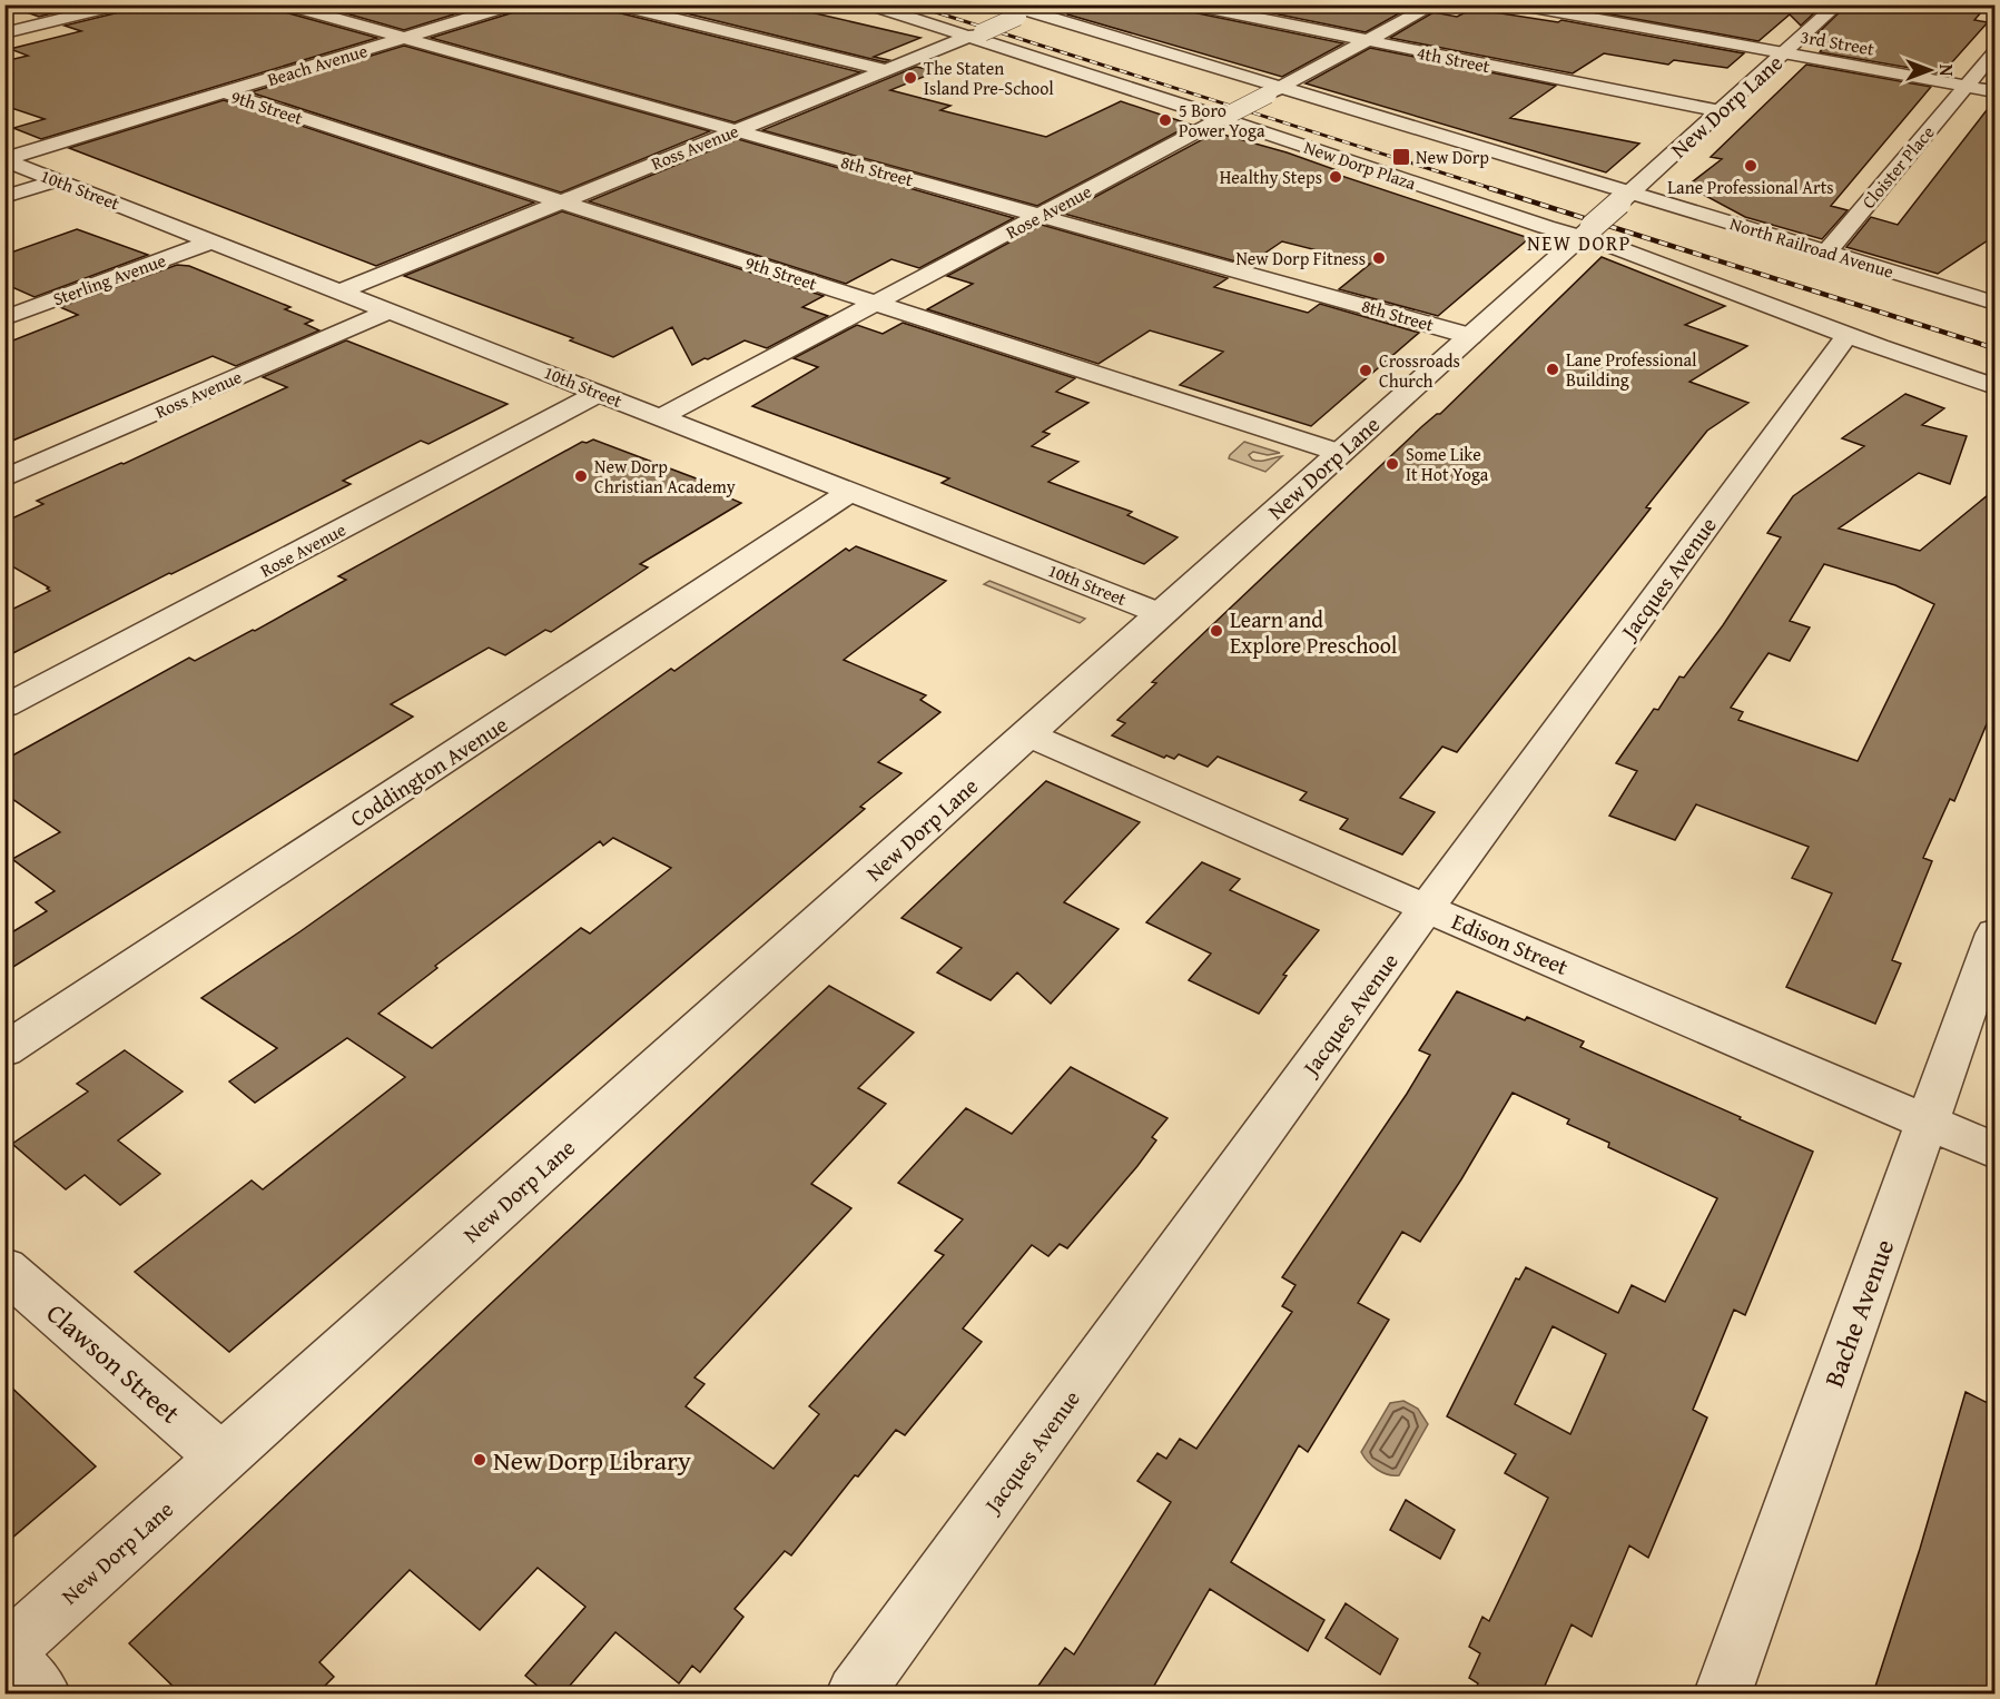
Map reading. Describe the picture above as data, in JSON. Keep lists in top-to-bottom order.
{
  "streets": {
    "street": [
      "3rd Street",
      "4th Street",
      "Beach Avenue",
      "New Dorp Lane",
      "9th Street",
      "Ross Avenue",
      "New Dorp Plaza",
      "Cloister Place",
      "8th Street",
      "10th Street",
      "Rose Avenue",
      "North Railroad Avenue",
      "Sterling Avenue",
      "Jacques Avenue",
      "Coddington Avenue",
      "Edison Street",
      "Bache Avenue",
      "Clawson Street"
    ]
  },
  "crossings": [
    ["3rd Street", "New Dorp Lane"],
    ["3rd Street", "Cloister Place"],
    ["4th Street", "New Dorp Lane"],
    ["4th Street", "Rose Avenue"],
    ["Beach Avenue", "9th Street"],
    ["Beach Avenue", "8th Street"],
    ["Beach Avenue", "10th Street"],
    ["New Dorp Lane", "9th Street"],
    ["New Dorp Lane", "New Dorp Plaza"],
    ["New Dorp Lane", "8th Street"],
    ["New Dorp Lane", "10th Street"],
    ["New Dorp Lane", "North Railroad Avenue"],
    ["New Dorp Lane", "Edison Street"],
    ["New Dorp Lane", "Clawson Street"],
    ["9th Street", "Ross Avenue"],
    ["9th Street", "Rose Avenue"],
    ["Ross Avenue", "New Dorp Plaza"],
    ["Ross Avenue", "8th Street"],
    ["Ross Avenue", "10th Street"],
    ["New Dorp Plaza", "Rose Avenue"],
    ["New Dorp Plaza", "Jacques Avenue"],
    ["Cloister Place", "North Railroad Avenue"],
    ["8th Street", "Rose Avenue"],
    ["10th Street", "Rose Avenue"],
    ["10th Street", "Sterling Avenue"],
    ["10th Street", "Coddington Avenue"],
    ["Jacques Avenue", "Edison Street"],
    ["Edison Street", "Bache Avenue"]
  ],
  "districts": ["NEW DORP"],
  "places": {
    "other": [
      "The Staten Island Pre-School",
      "5 Boro Power Yoga",
      "Lane Professional Arts",
      "Healthy Steps",
      "New Dorp Fitness",
      "Lane Professional Building",
      "Crossroads Church",
      "Some Like It Hot Yoga",
      "New Dorp Christian Academy",
      "Learn and Explore Preschool",
      "New Dorp Library"
    ],
    "transit": ["New Dorp"]
  },
  "north": "right"
}
